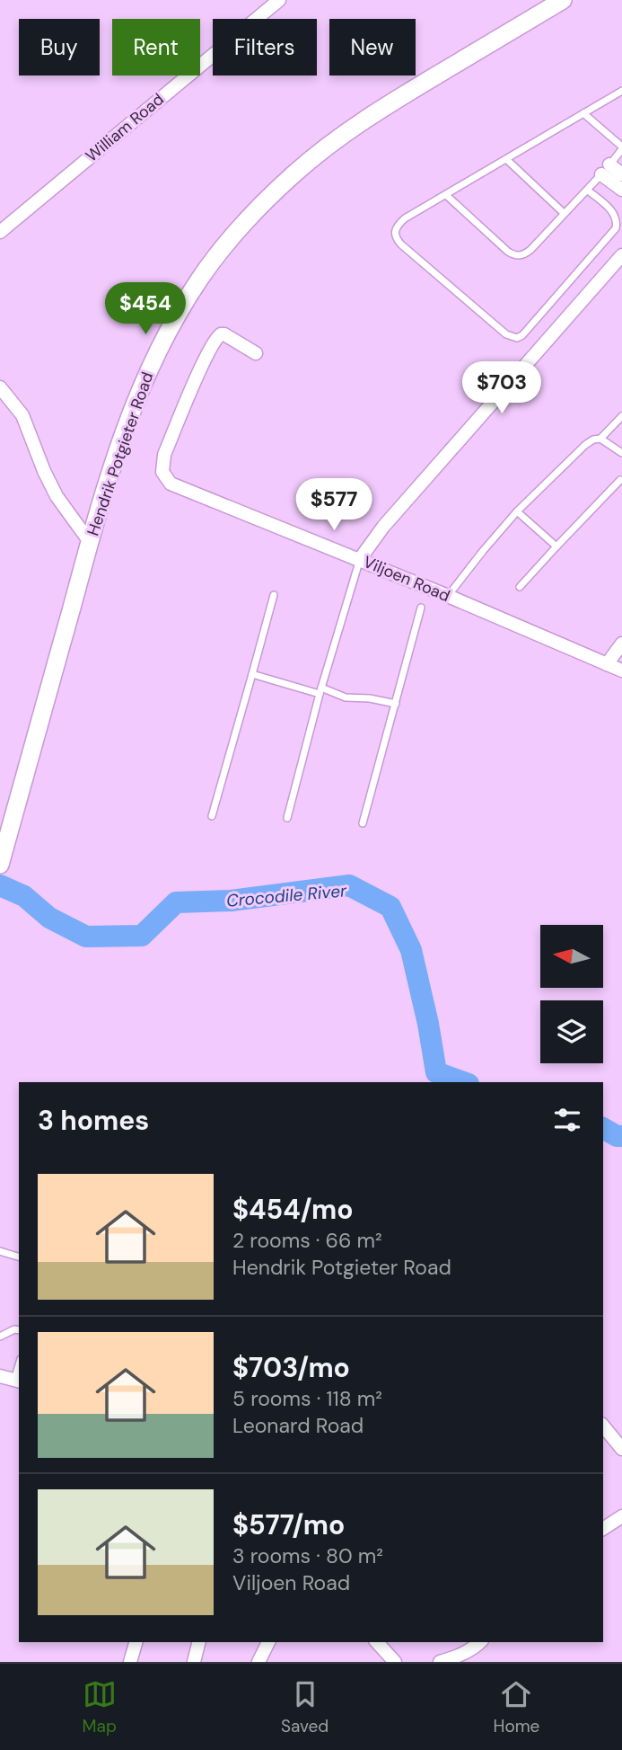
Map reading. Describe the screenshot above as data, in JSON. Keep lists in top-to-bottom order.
{
  "streets": {
    "main road": ["Hendrik Potgieter Road"],
    "street": ["William Road", "Viljoen Road"]
  },
  "water": ["Crocodile River"],
  "north": "left",
  "page": {
    "chip": [
      "Buy",
      "Rent",
      "Filters",
      "New"
    ],
    "price": ["$454", "$703", "$577"],
    "heading": "3 homes",
    "list": [
      {
        "name": "$454/mo",
        "note": "2 rooms · 66 m² · Hendrik Potgieter Road"
      },
      {
        "name": "$703/mo",
        "note": "5 rooms · 118 m² · Leonard Road"
      },
      {
        "name": "$577/mo",
        "note": "3 rooms · 80 m² · Viljoen Road"
      }
    ],
    "tabs": ["Map", "Saved", "Home"]
  }
}
